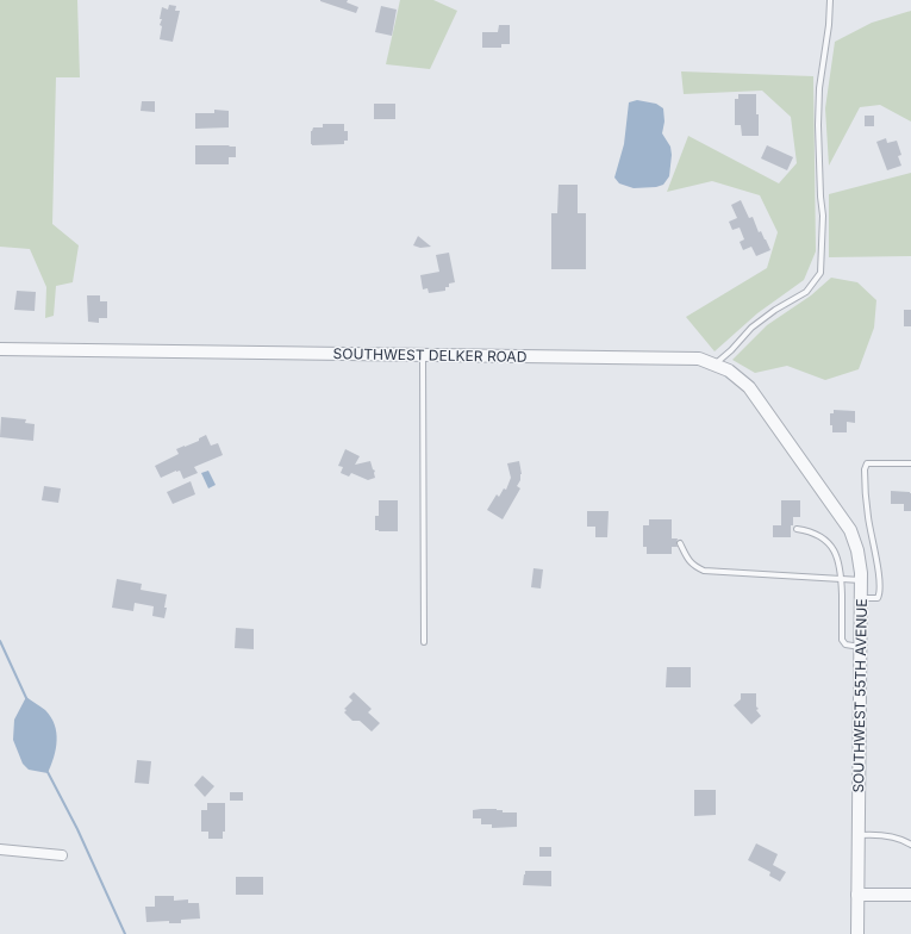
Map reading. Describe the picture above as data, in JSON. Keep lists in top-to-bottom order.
{
  "streets": {
    "street": ["SOUTHWEST DELKER ROAD", "SOUTHWEST 55TH AVENUE"]
  },
  "crossings": [
    ["SOUTHWEST DELKER ROAD", "SOUTHWEST 55TH AVENUE"]
  ]
}
